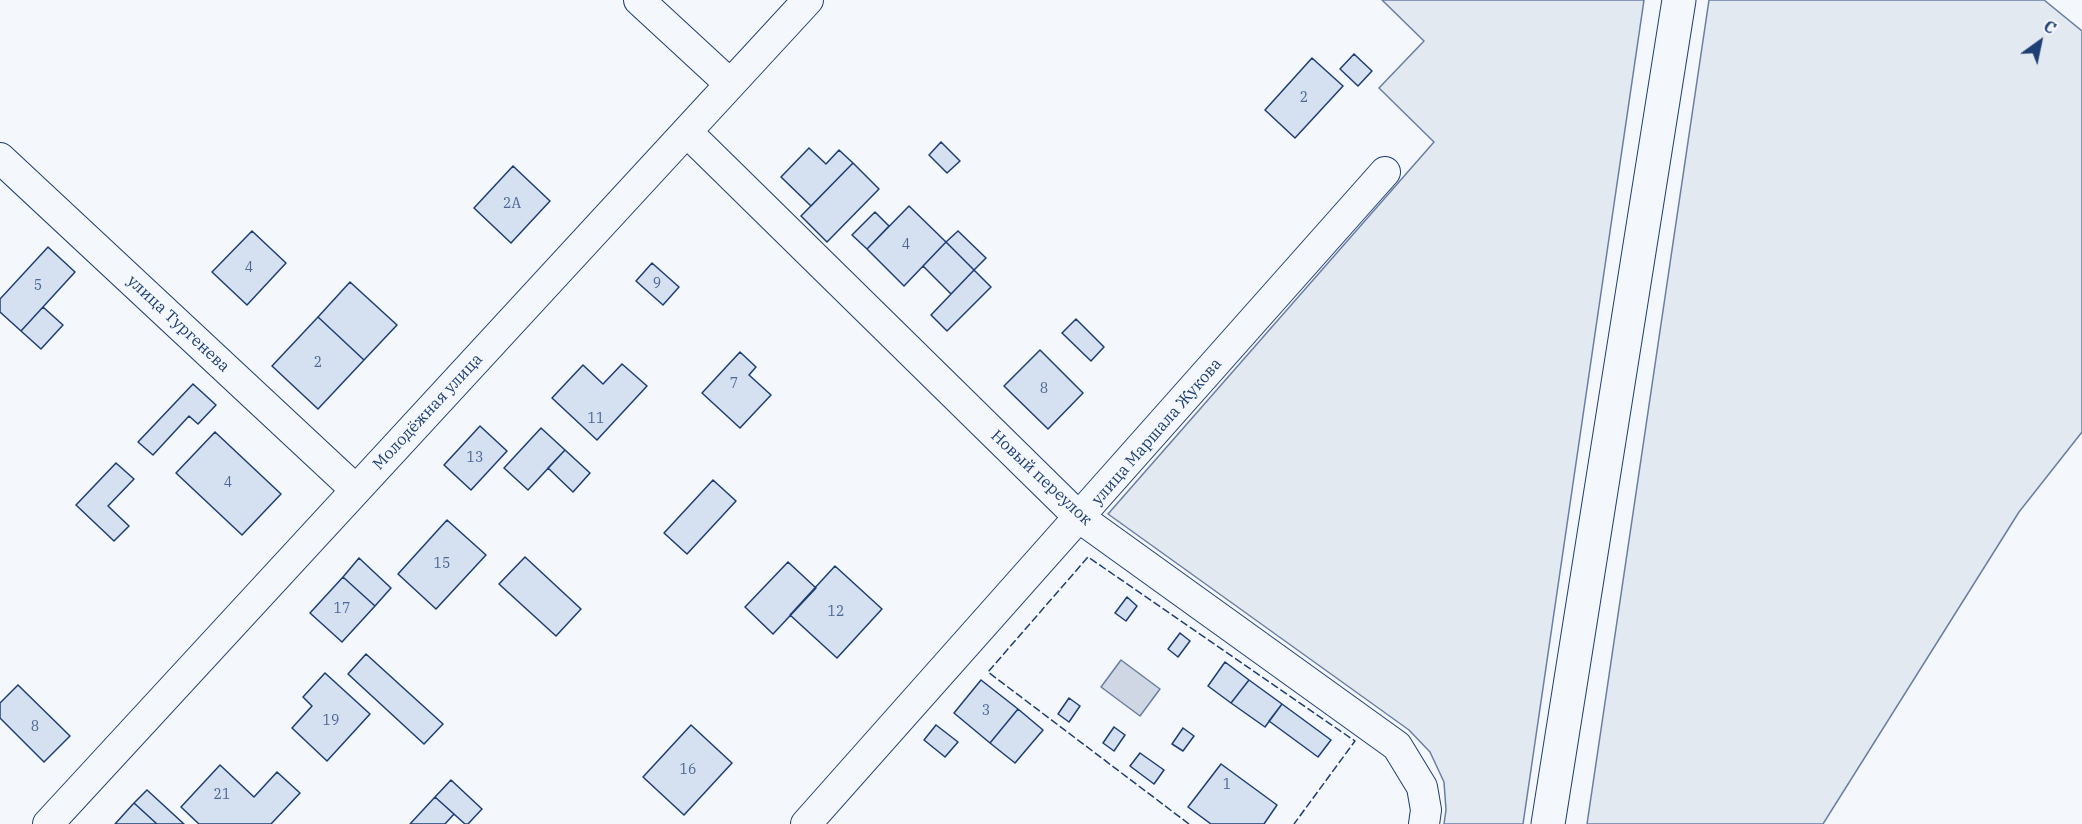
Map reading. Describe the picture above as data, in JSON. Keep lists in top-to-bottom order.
{
  "streets": {
    "street": [
      "улица Тургенева",
      "Молодёжная улица",
      "улица Маршала Жукова",
      "Новый переулок"
    ]
  },
  "crossings": [
    ["улица Тургенева", "Молодёжная улица"],
    ["Молодёжная улица", "Новый переулок"],
    ["улица Маршала Жукова", "Новый переулок"]
  ],
  "house_numbers": [
    "2",
    "2А",
    "4",
    "4",
    "9",
    "5",
    "2",
    "7",
    "8",
    "11",
    "13",
    "4",
    "15",
    "17",
    "12",
    "3",
    "19",
    "8",
    "16",
    "1",
    "21"
  ],
  "north": "top right"
}
